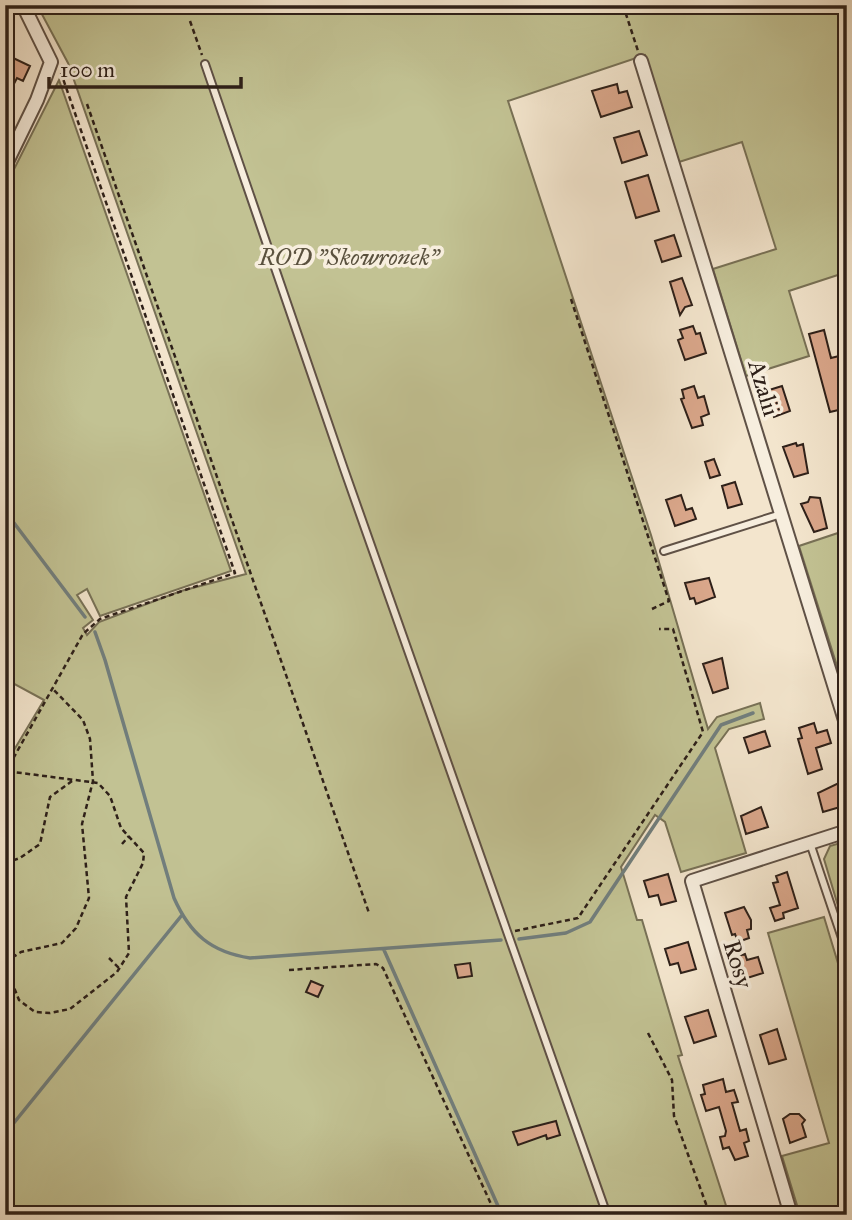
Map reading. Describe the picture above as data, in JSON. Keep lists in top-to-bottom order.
{
  "streets": {
    "street": ["Azalii", "Rosy"]
  },
  "parks": ["ROD \"Skowronek\""],
  "scale_bar": "100 m"
}
